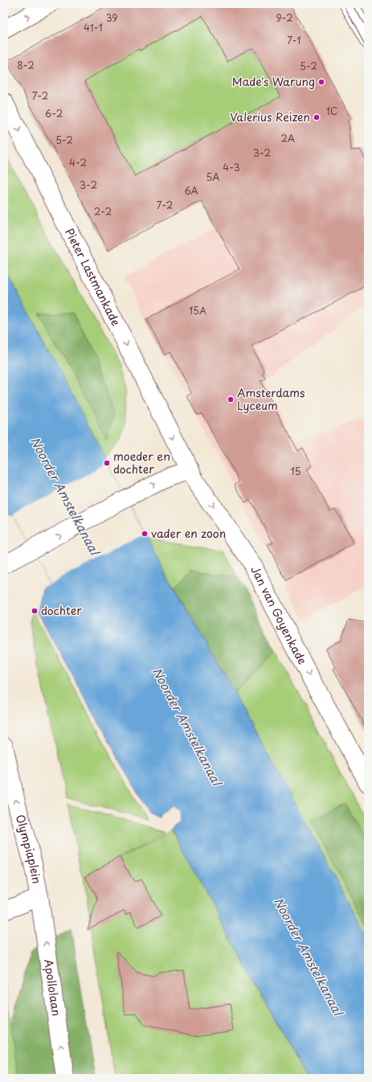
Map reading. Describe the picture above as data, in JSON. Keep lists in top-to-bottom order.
{
  "streets": {
    "street": [
      "Pieter Lastmankade",
      "Jan van Goyenkade",
      "Olympiaplein",
      "Apollolaan"
    ]
  },
  "crossings": [
    ["Pieter Lastmankade", "Jan van Goyenkade"],
    ["Olympiaplein", "Apollolaan"]
  ],
  "one_way": [
    "Pieter Lastmankade",
    "Jan van Goyenkade",
    "Olympiaplein",
    "Apollolaan"
  ],
  "water": ["Noorder Amstelkanaal"],
  "places": [
    "Made's Warung",
    "Valerius Reizen",
    "Amsterdams Lyceum",
    "moeder en dochter",
    "vader en zoon",
    "dochter"
  ],
  "house_numbers": [
    "39",
    "9-2",
    "41-1",
    "7-1",
    "8-2",
    "5-2",
    "7-2",
    "1C",
    "6-2",
    "2A",
    "5-2",
    "3-2",
    "4-2",
    "4-3",
    "5A",
    "3-2",
    "6A",
    "7-2",
    "2-2",
    "15A",
    "15"
  ]
}
